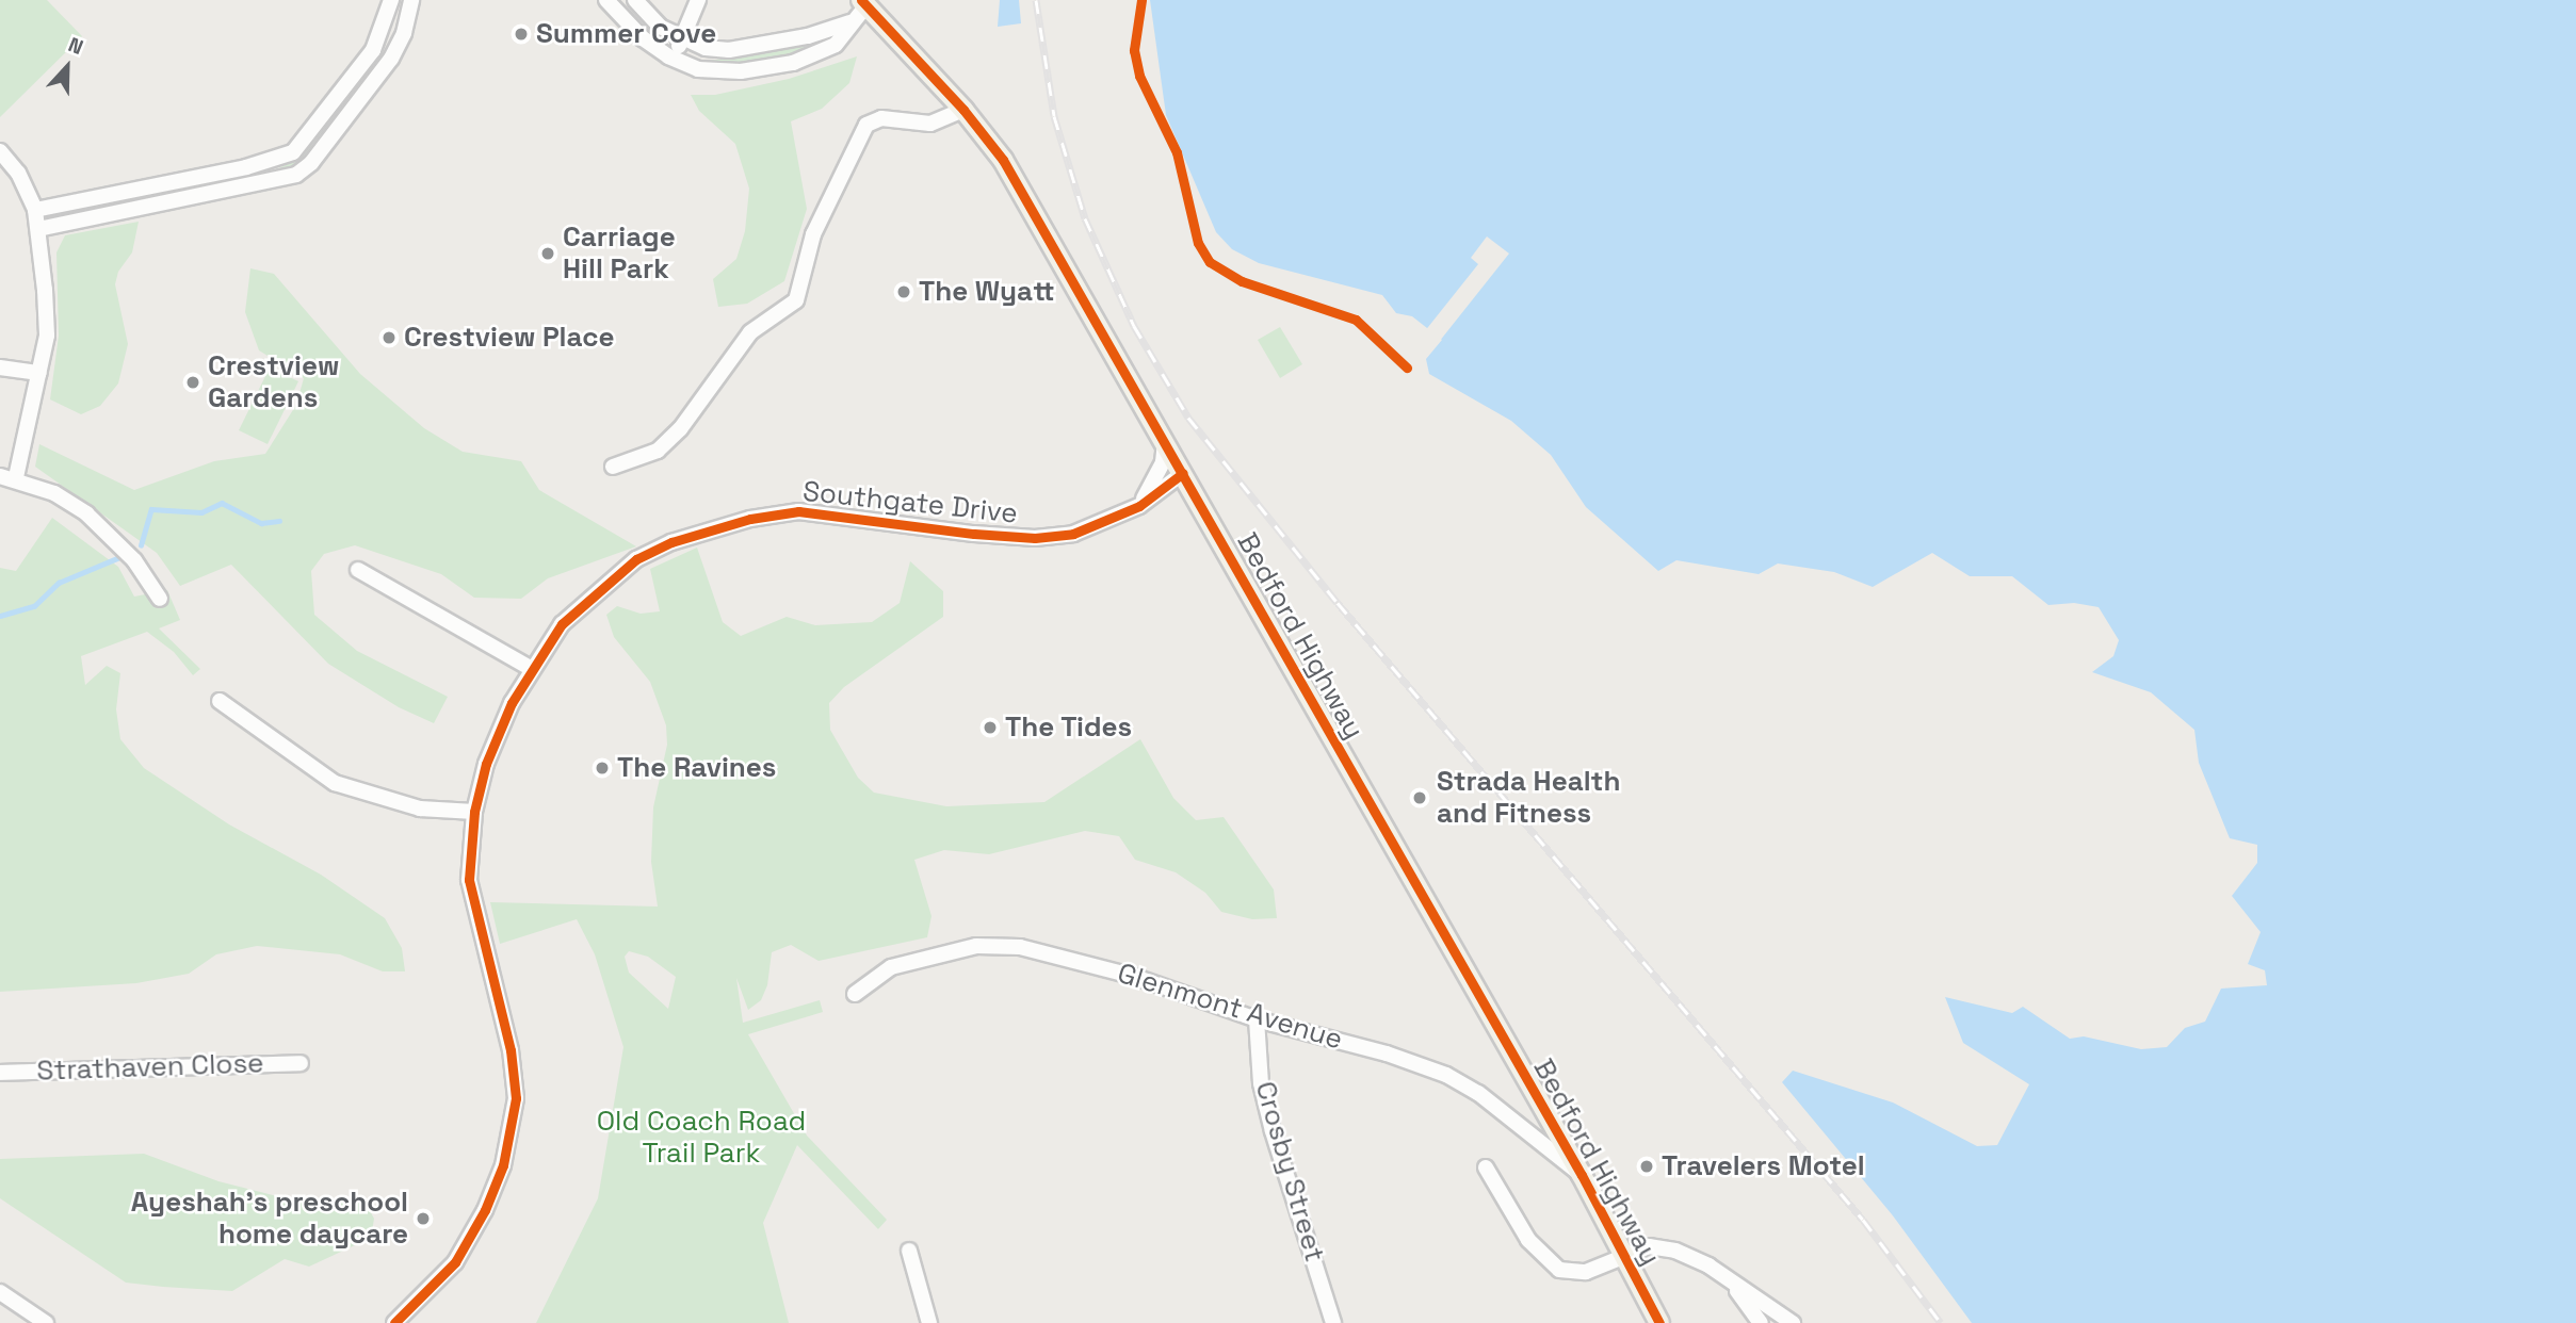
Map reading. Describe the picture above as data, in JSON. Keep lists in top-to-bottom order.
{
  "streets": {
    "main road": ["Bedford Highway"],
    "street": [
      "Southgate Drive",
      "Glenmont Avenue",
      "Strathaven Close",
      "Crosby Street"
    ]
  },
  "crossings": [
    ["Southgate Drive", "Bedford Highway"],
    ["Bedford Highway", "Glenmont Avenue"],
    ["Glenmont Avenue", "Crosby Street"]
  ],
  "parks": ["Old Coach Road Trail Park"],
  "places": [
    "Summer Cove",
    "Carriage Hill Park",
    "The Wyatt",
    "Crestview Place",
    "Crestview Gardens",
    "The Tides",
    "The Ravines",
    "Strada Health and Fitness",
    "Travelers Motel",
    "Ayeshah's preschool home daycare"
  ],
  "north": "top"
}
